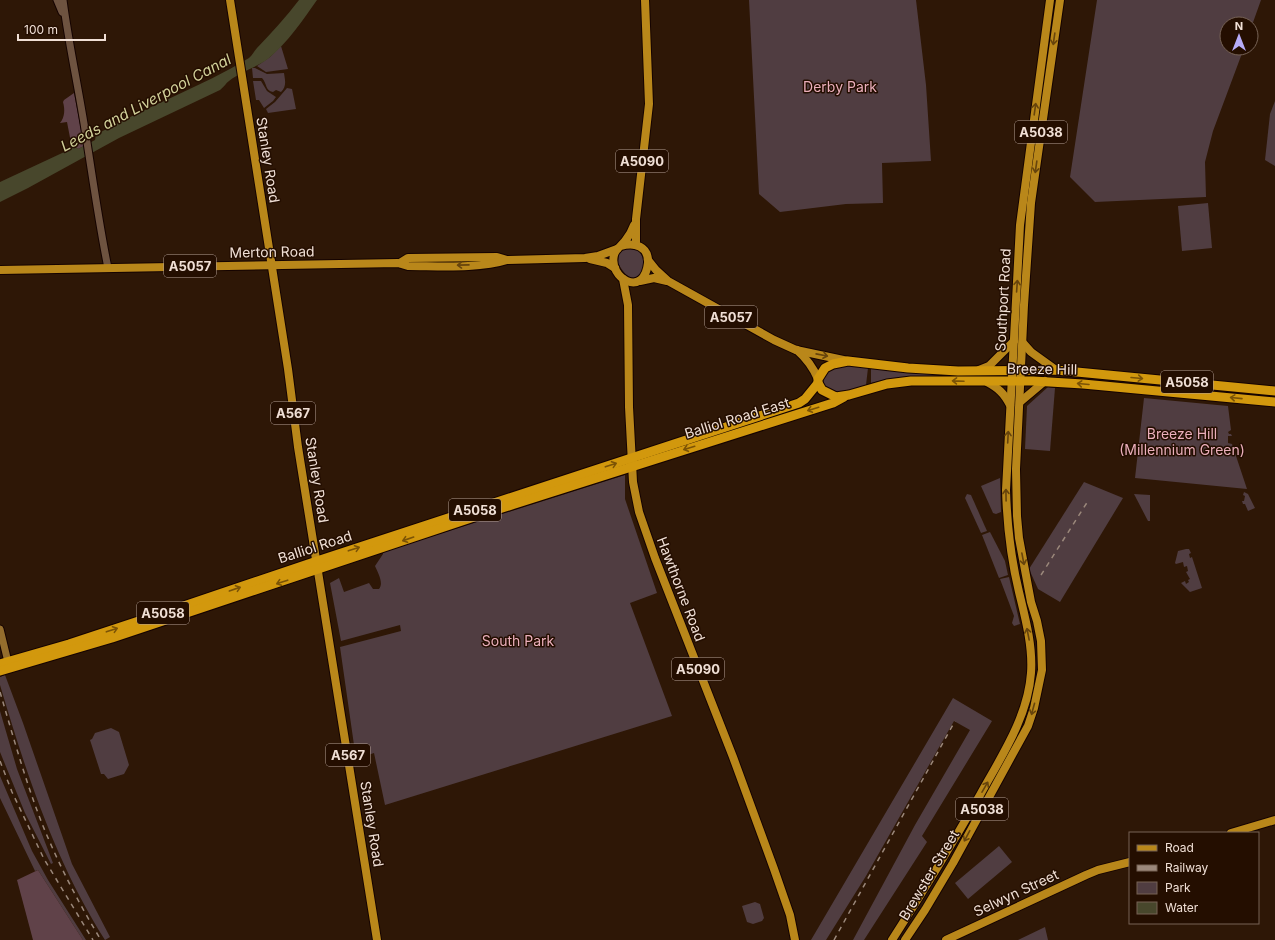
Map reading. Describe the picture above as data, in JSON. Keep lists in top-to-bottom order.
{
  "streets": {
    "highway": [
      "Breeze Hill",
      "A5058",
      "Balliol Road East",
      "Balliol Road"
    ],
    "main road": [
      "A5038",
      "Stanley Road",
      "A5090",
      "Merton Road",
      "A5057",
      "Southport Road",
      "A567",
      "Hawthorne Road",
      "Brewster Street",
      "Selwyn Street"
    ]
  },
  "crossings": [
    ["Stanley Road", "Merton Road"],
    ["Stanley Road", "Balliol Road"],
    ["A5090", "Merton Road"],
    ["A5090", "Breeze Hill"],
    ["A5090", "Hawthorne Road"],
    ["Merton Road", "Breeze Hill"],
    ["Merton Road", "Hawthorne Road"],
    ["Southport Road", "Breeze Hill"],
    ["Southport Road", "Brewster Street"],
    ["Breeze Hill", "Balliol Road East"],
    ["Breeze Hill", "Hawthorne Road"],
    ["Balliol Road East", "Balliol Road"],
    ["Balliol Road East", "Hawthorne Road"],
    ["Balliol Road", "Hawthorne Road"]
  ],
  "water": ["Leeds and Liverpool Canal"],
  "parks": ["Derby Park", "Breeze Hill (Millennium Green)", "South Park"],
  "legend": [
    "Road",
    "Railway",
    "Park",
    "Water"
  ],
  "scale_bar": "100 m",
  "north": "top"
}
